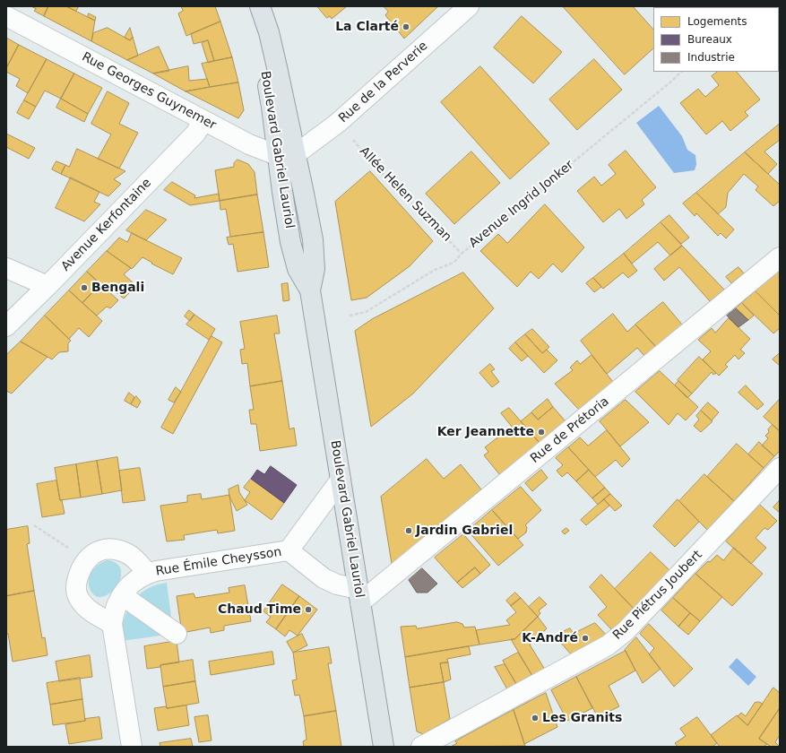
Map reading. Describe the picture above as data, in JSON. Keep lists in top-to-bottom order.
{
  "streets": {
    "main road": ["Boulevard Gabriel Lauriol"],
    "street": [
      "Rue de la Perverie",
      "Rue Georges Guynemer",
      "Avenue Kerfontaine",
      "Rue de Prétoria",
      "Rue Émile Cheysson",
      "Rue Piétrus Joubert"
    ],
    "path": ["Allée Helen Suzman", "Avenue Ingrid Jonker"]
  },
  "crossings": [
    ["Rue de la Perverie", "Rue Georges Guynemer"],
    ["Rue de la Perverie", "Boulevard Gabriel Lauriol"],
    ["Rue Georges Guynemer", "Boulevard Gabriel Lauriol"],
    ["Rue Georges Guynemer", "Avenue Kerfontaine"],
    ["Boulevard Gabriel Lauriol", "Rue de Prétoria"],
    ["Boulevard Gabriel Lauriol", "Rue Émile Cheysson"],
    ["Allée Helen Suzman", "Avenue Ingrid Jonker"],
    ["Rue de Prétoria", "Rue Émile Cheysson"]
  ],
  "places": [
    "La Clarté",
    "Bengali",
    "Ker Jeannette",
    "Jardin Gabriel",
    "Chaud Time",
    "K-André",
    "Les Granits"
  ],
  "legend": ["Logements", "Bureaux", "Industrie"]
}
